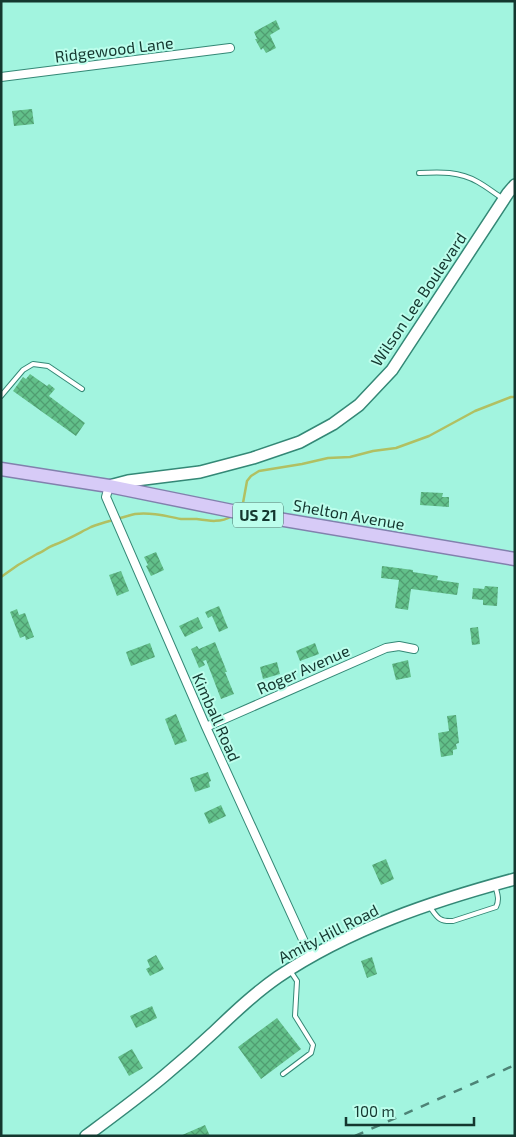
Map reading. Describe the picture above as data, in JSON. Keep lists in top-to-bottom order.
{
  "streets": {
    "main road": ["Shelton Avenue", "US 21"],
    "street": [
      "Ridgewood Lane",
      "Wilson Lee Boulevard",
      "Roger Avenue",
      "Kimball Road",
      "Amity Hill Road"
    ]
  },
  "crossings": [
    ["Wilson Lee Boulevard", "Shelton Avenue"],
    ["Wilson Lee Boulevard", "Kimball Road"],
    ["Shelton Avenue", "Kimball Road"],
    ["Roger Avenue", "Kimball Road"],
    ["Kimball Road", "Amity Hill Road"]
  ],
  "scale_bar": "100 m"
}
